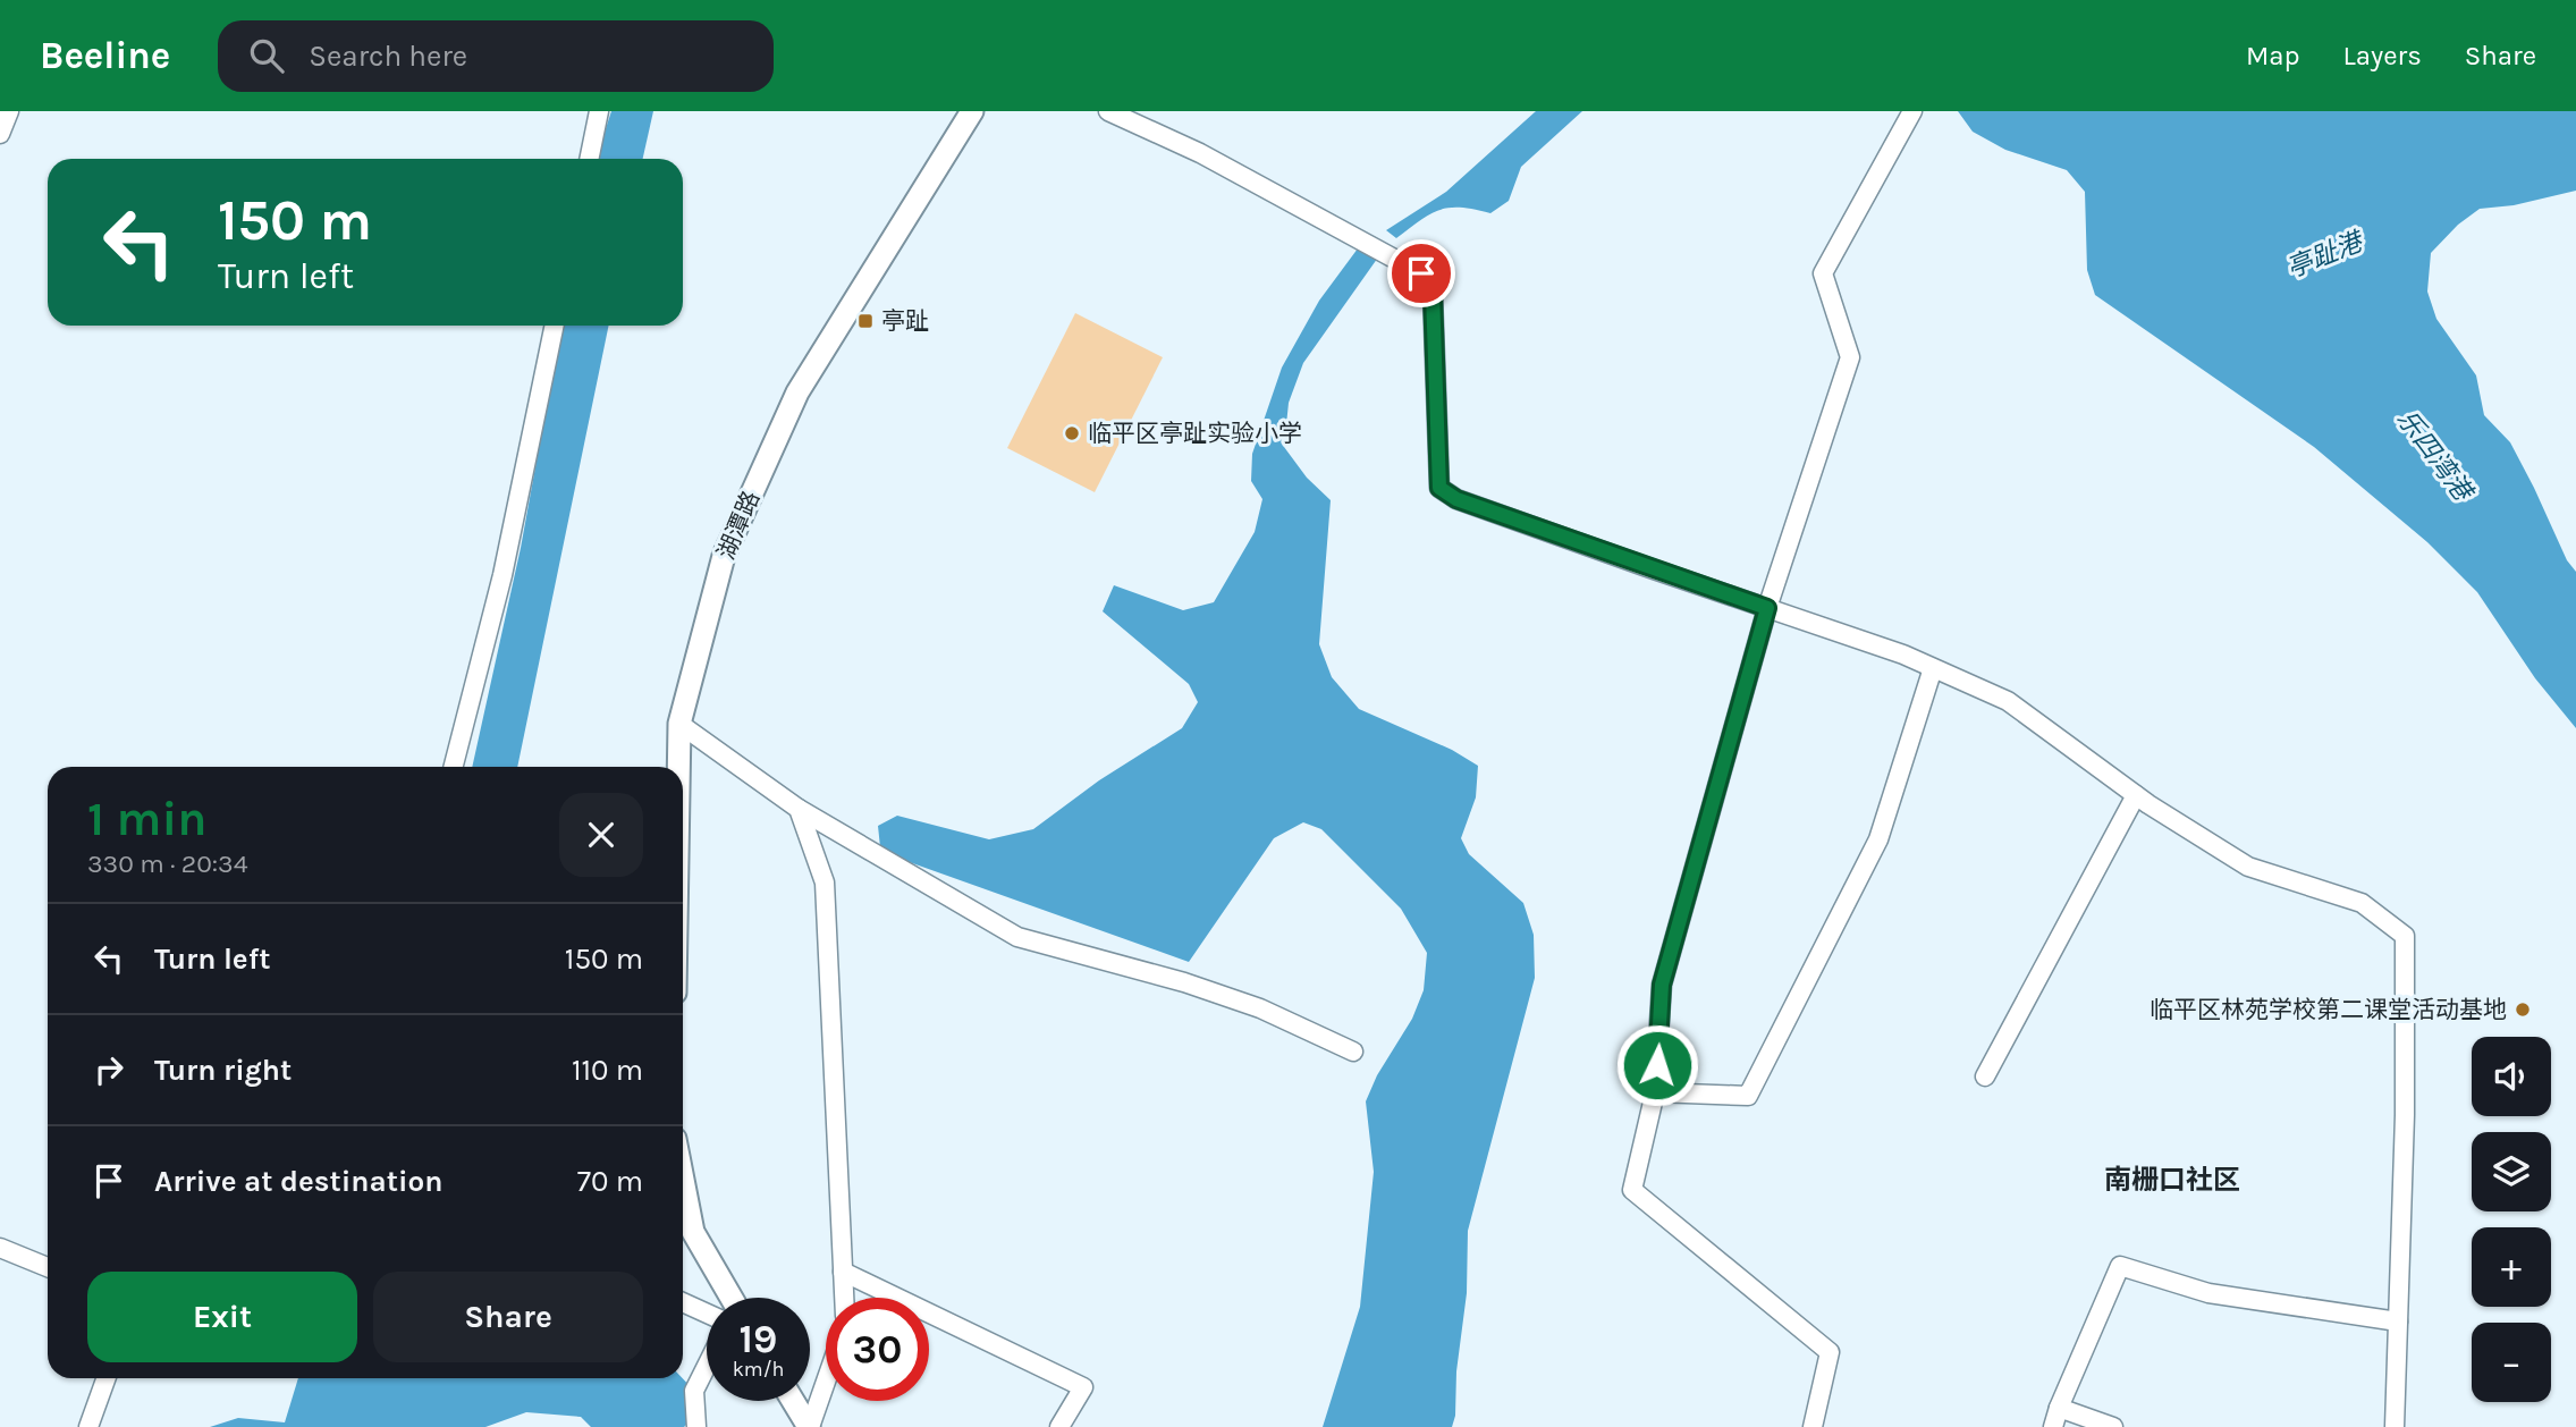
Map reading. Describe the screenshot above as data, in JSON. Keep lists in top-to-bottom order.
{
  "streets": {
    "street": ["湖潭路"]
  },
  "districts": ["南栅口社区"],
  "water": ["亭趾港", "乐四湾港"],
  "places": {
    "transit": ["亭趾"],
    "other": ["临平区亭趾实验小学", "临平区林苑学校第二课堂活动基地"]
  },
  "page": {
    "header": "Beeline",
    "search": "Search here",
    "nav": ["Map", "Layers", "Share"],
    "turn": ["150 m", "Turn left"],
    "heading": ["1 min", "330 m · 20:34"],
    "list": [
      {
        "name": "Turn left",
        "value": "150 m"
      },
      {
        "name": "Turn right",
        "value": "110 m"
      },
      {
        "name": "Arrive at destination",
        "value": "70 m"
      }
    ],
    "map_buttons": ["+", "−"],
    "buttons": ["Exit", "Share"],
    "speed": "19 km/h",
    "limit": "30"
  }
}
